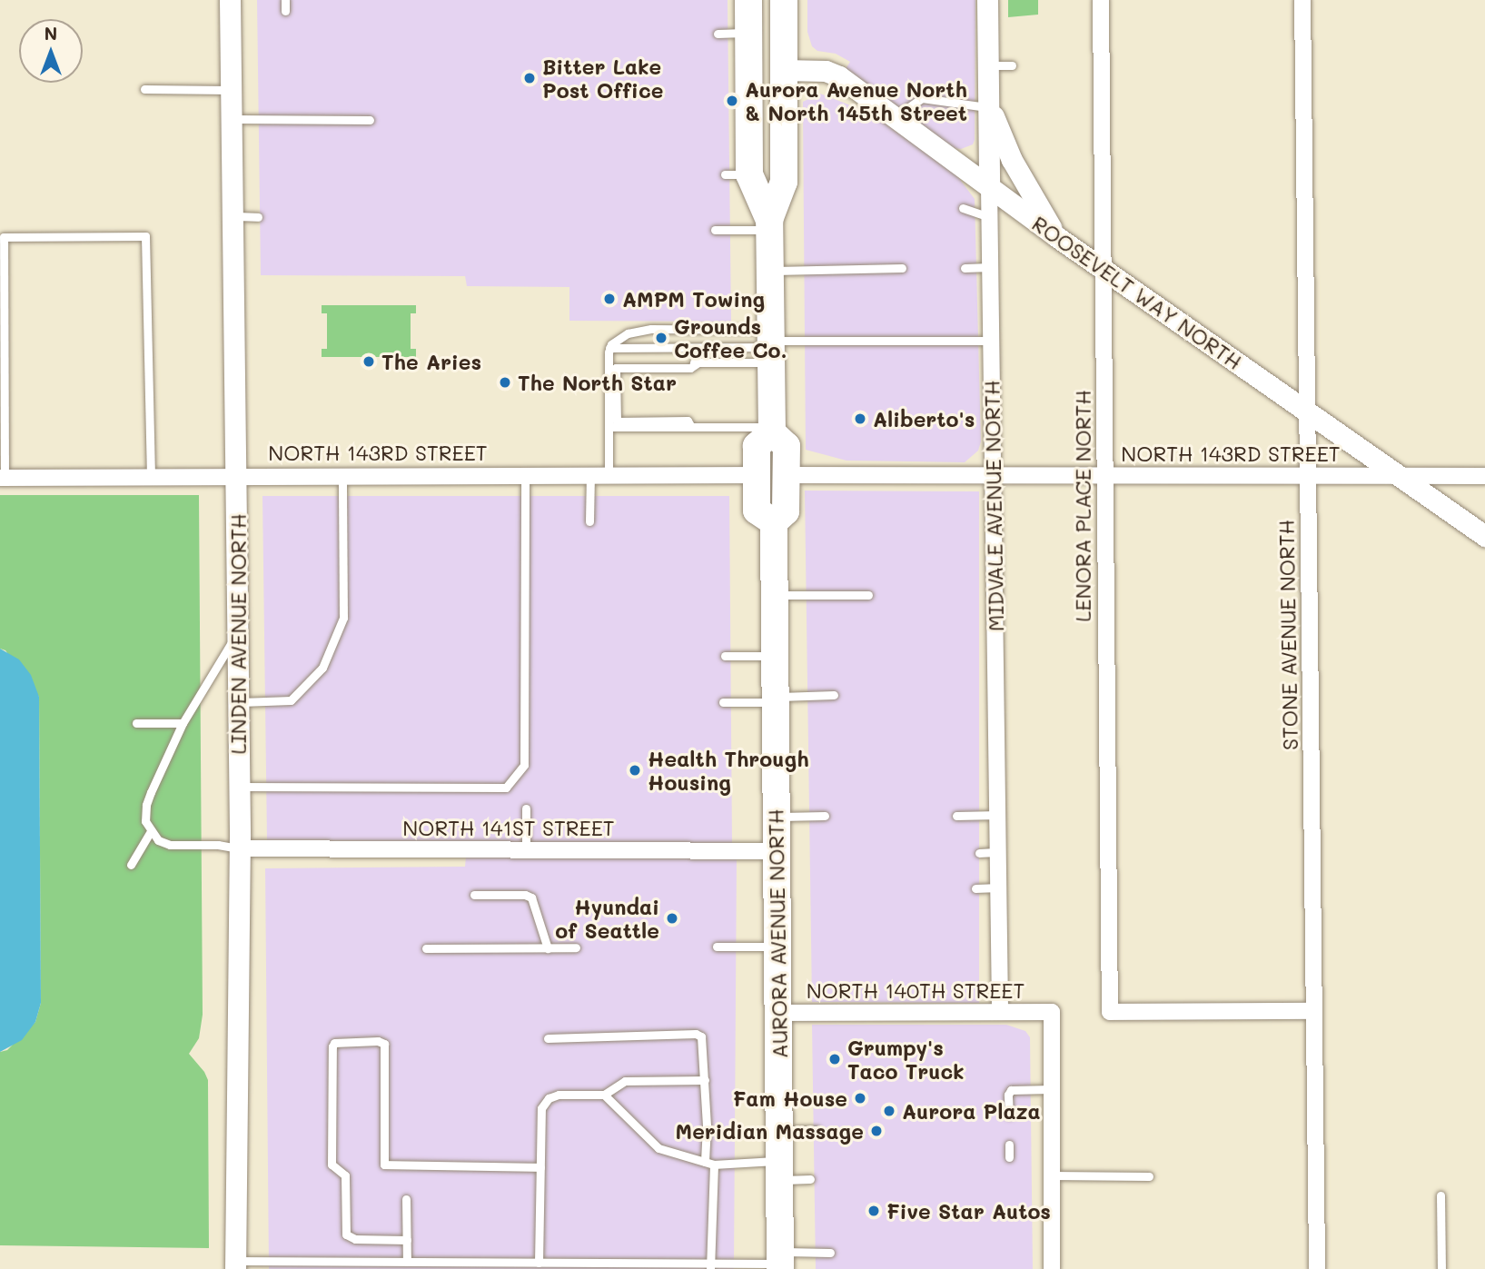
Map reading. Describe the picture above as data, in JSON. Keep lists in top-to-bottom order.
{
  "streets": {
    "highway": ["AURORA AVENUE NORTH"],
    "street": [
      "ROOSEVELT WAY NORTH",
      "NORTH 143RD STREET",
      "MIDVALE AVENUE NORTH",
      "LENORA PLACE NORTH",
      "LINDEN AVENUE NORTH",
      "STONE AVENUE NORTH",
      "NORTH 141ST STREET",
      "NORTH 140TH STREET"
    ]
  },
  "crossings": [
    ["ROOSEVELT WAY NORTH", "NORTH 143RD STREET"],
    ["ROOSEVELT WAY NORTH", "MIDVALE AVENUE NORTH"],
    ["ROOSEVELT WAY NORTH", "LENORA PLACE NORTH"],
    ["ROOSEVELT WAY NORTH", "STONE AVENUE NORTH"],
    ["ROOSEVELT WAY NORTH", "AURORA AVENUE NORTH"],
    ["NORTH 143RD STREET", "MIDVALE AVENUE NORTH"],
    ["NORTH 143RD STREET", "LENORA PLACE NORTH"],
    ["NORTH 143RD STREET", "LINDEN AVENUE NORTH"],
    ["NORTH 143RD STREET", "STONE AVENUE NORTH"],
    ["NORTH 143RD STREET", "AURORA AVENUE NORTH"],
    ["MIDVALE AVENUE NORTH", "NORTH 140TH STREET"],
    ["LENORA PLACE NORTH", "STONE AVENUE NORTH"],
    ["LINDEN AVENUE NORTH", "NORTH 141ST STREET"],
    ["NORTH 141ST STREET", "AURORA AVENUE NORTH"],
    ["AURORA AVENUE NORTH", "NORTH 140TH STREET"]
  ],
  "places": [
    "Bitter Lake Post Office",
    "Aurora Avenue North & North 145th Street",
    "AMPM Towing",
    "Grounds Coffee Co.",
    "The Aries",
    "The North Star",
    "Aliberto's",
    "Health Through Housing",
    "Hyundai of Seattle",
    "Grumpy's Taco Truck",
    "Fam House",
    "Aurora Plaza",
    "Meridian Massage",
    "Five Star Autos"
  ],
  "north": "top"
}
